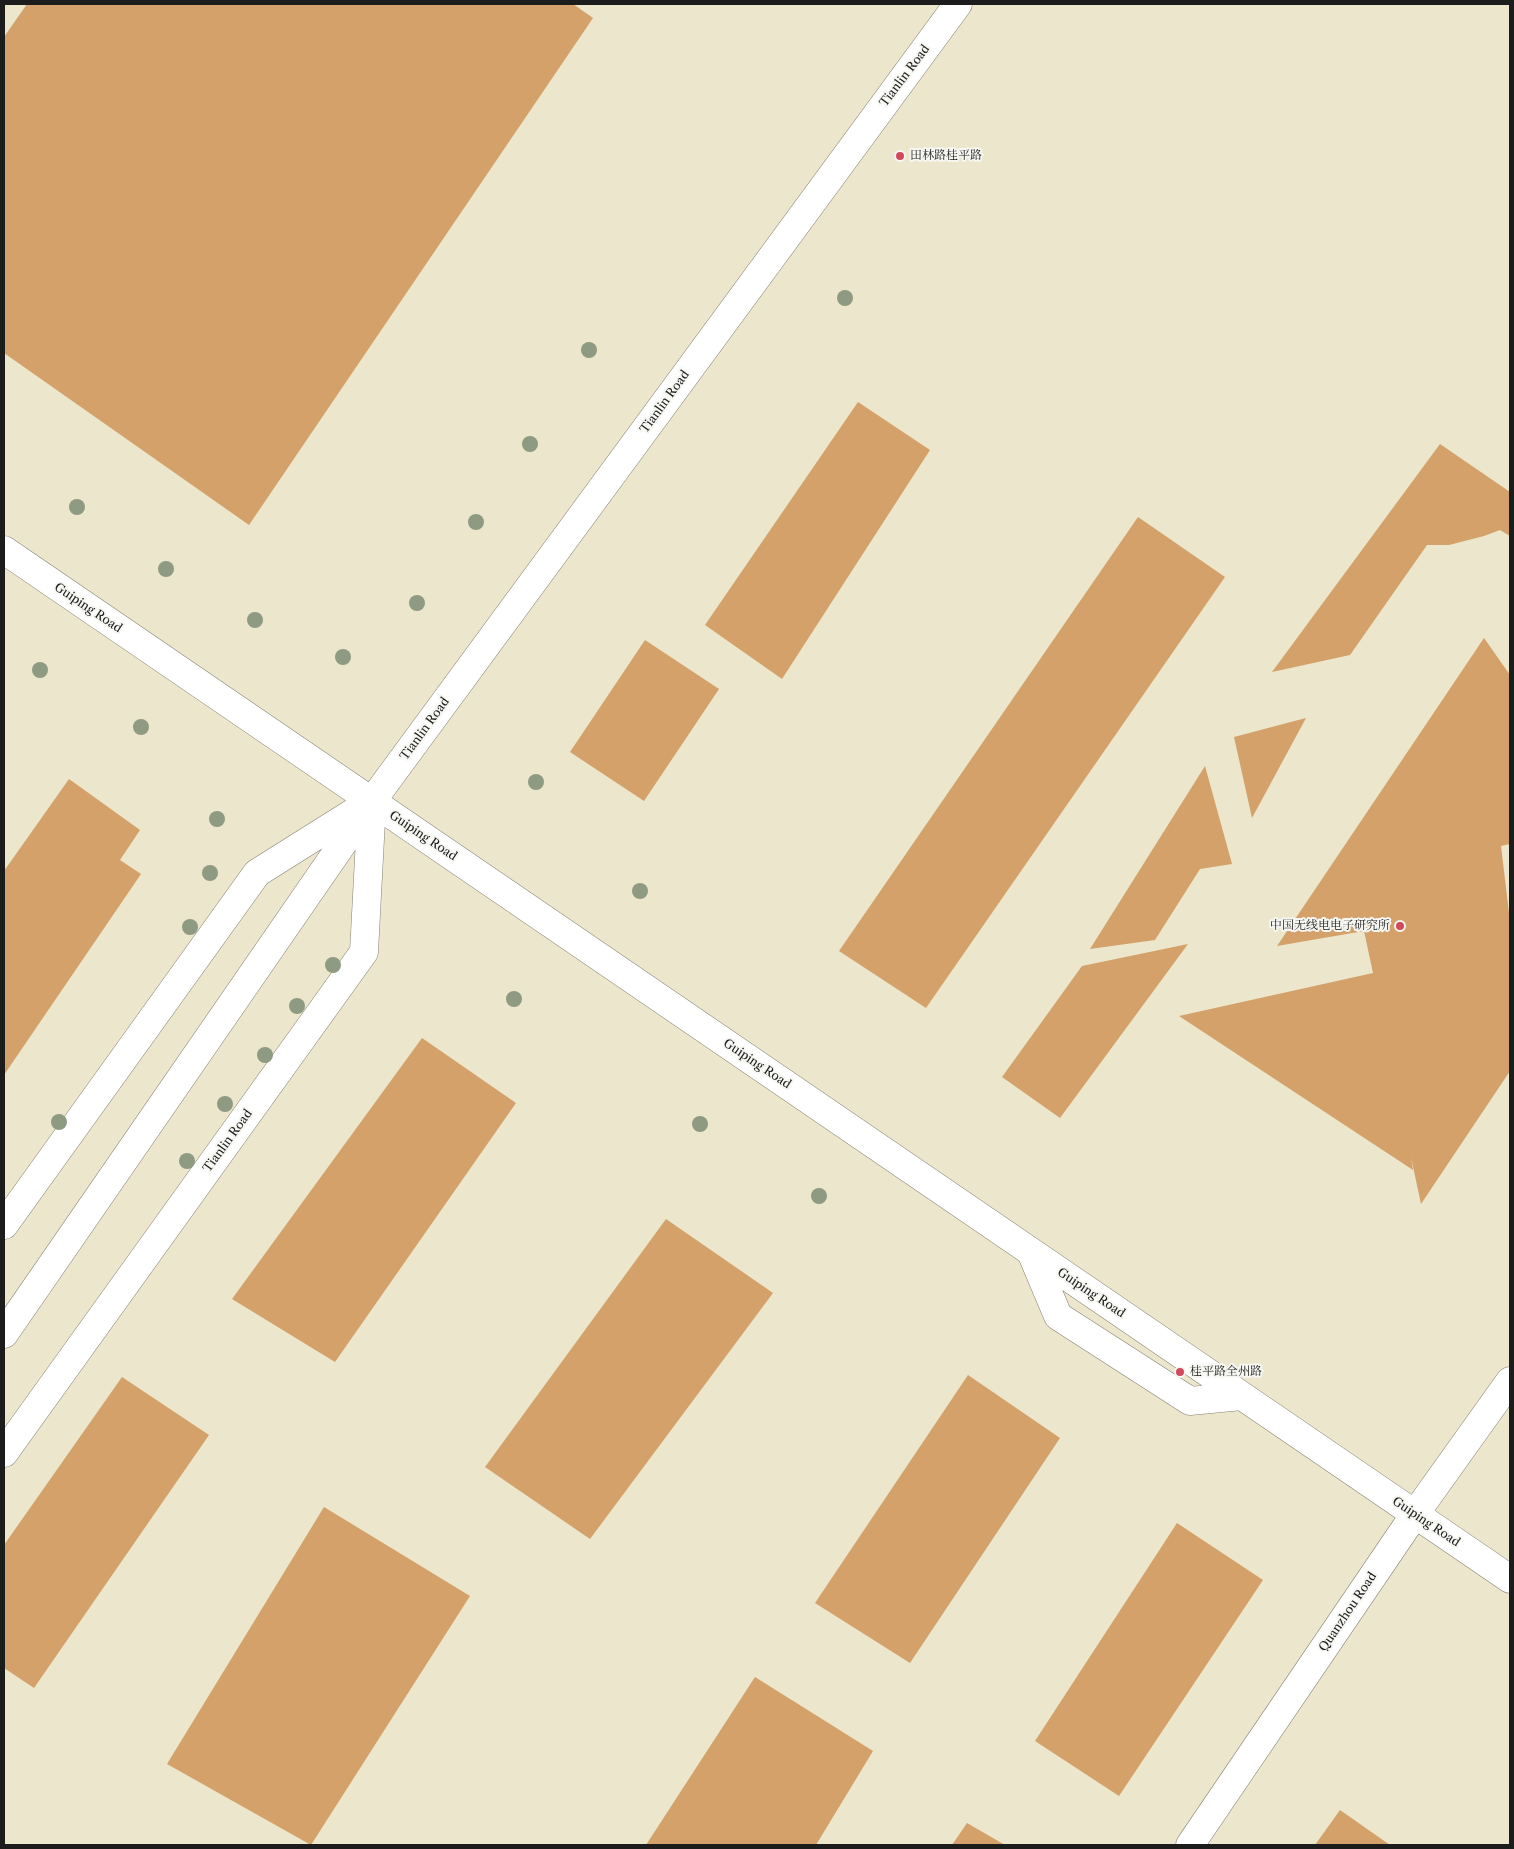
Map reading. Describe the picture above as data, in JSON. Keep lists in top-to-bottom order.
{
  "streets": {
    "street": ["Tianlin Road", "Guiping Road", "Quanzhou Road"]
  },
  "crossings": [
    ["Tianlin Road", "Guiping Road"],
    ["Guiping Road", "Quanzhou Road"]
  ],
  "places": ["田林路桂平路", "中国无线电电子研究所", "桂平路全州路"]
}
